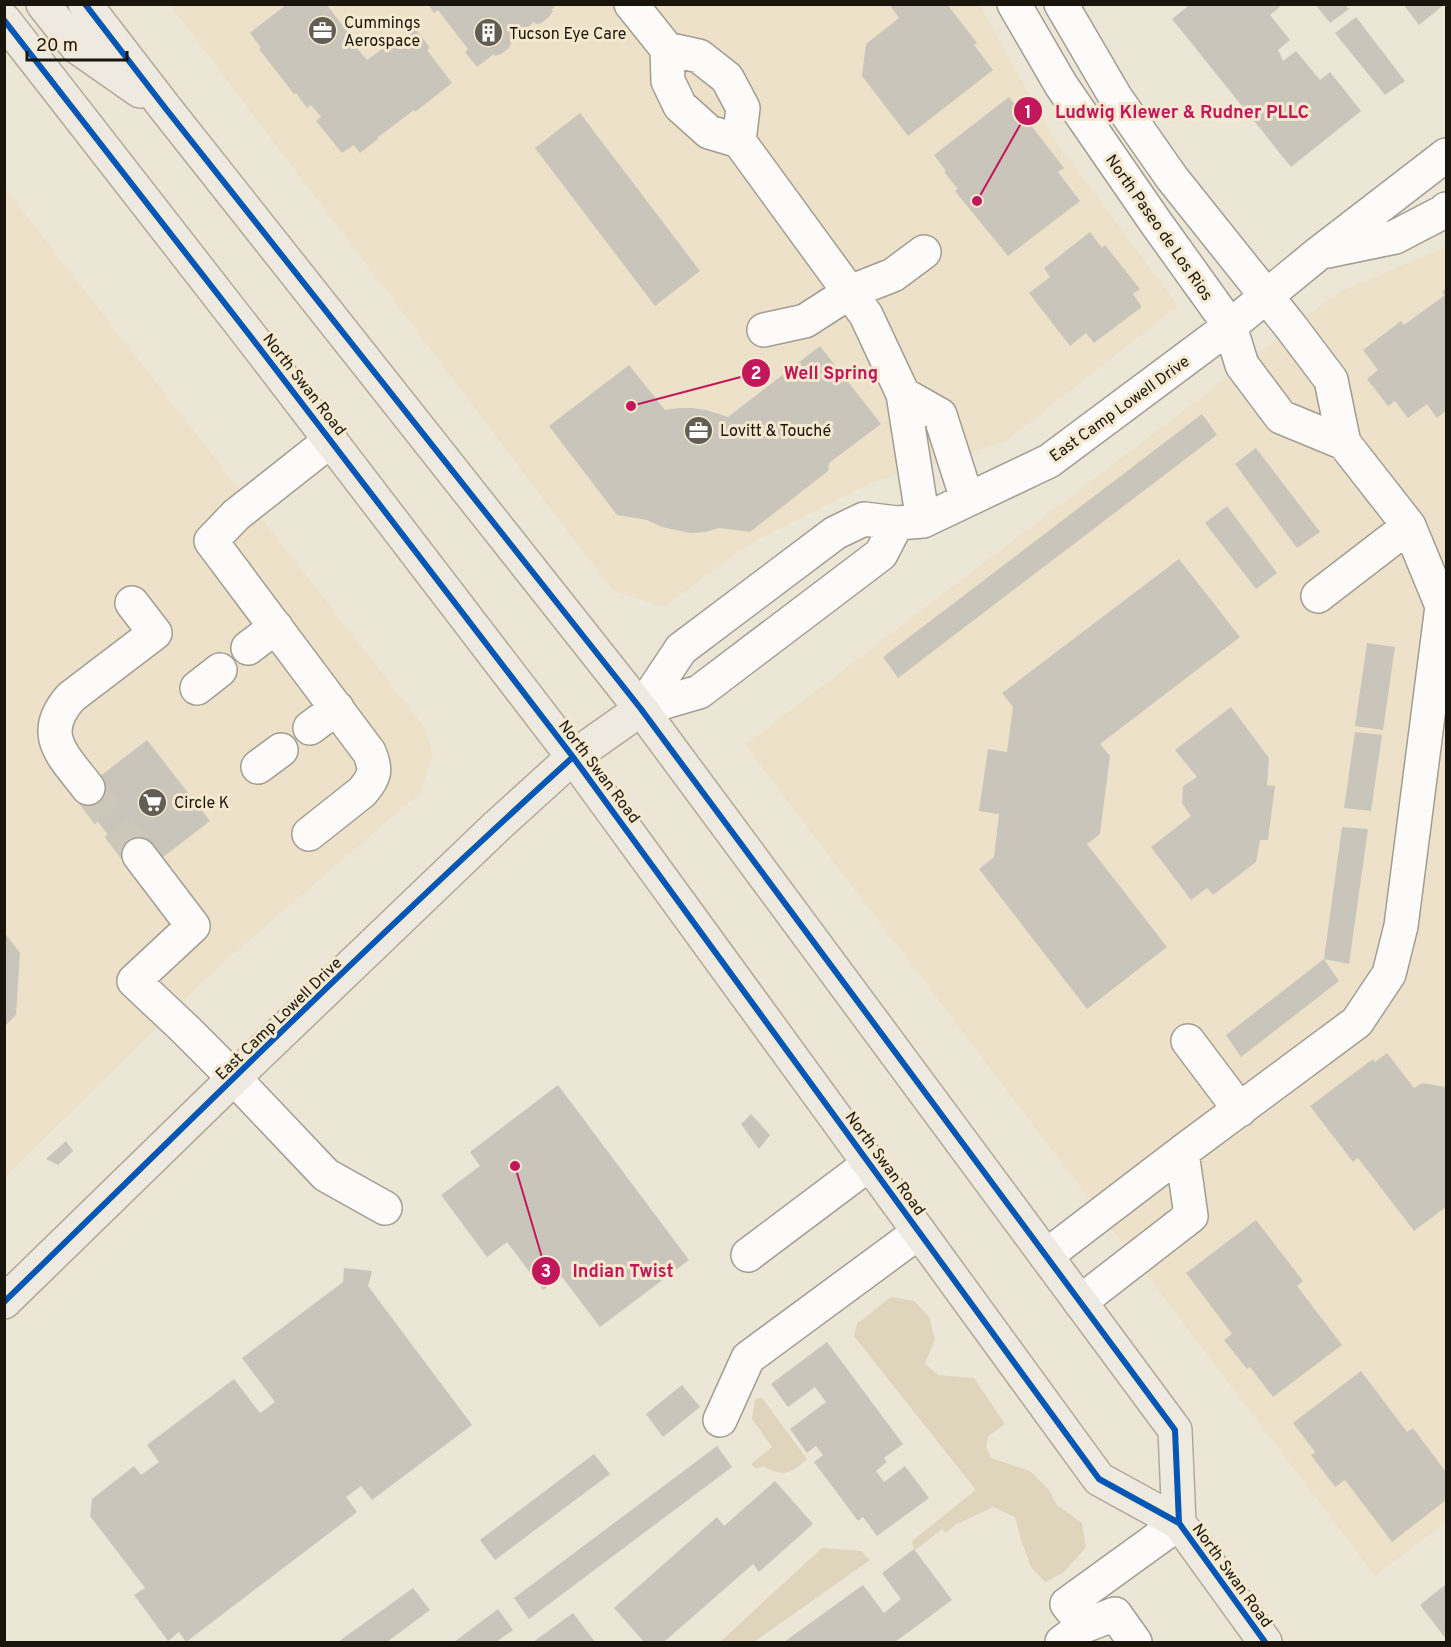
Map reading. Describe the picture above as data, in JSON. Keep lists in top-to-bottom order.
{
  "streets": {
    "main road": ["North Swan Road", "East Camp Lowell Drive"],
    "street": ["North Paseo de Los Rios"]
  },
  "crossings": [
    ["North Paseo de Los Rios", "East Camp Lowell Drive"],
    ["North Swan Road", "East Camp Lowell Drive"]
  ],
  "places": {
    "office": ["Cummings Aerospace", "Lovitt & Touché"],
    "building": ["Tucson Eye Care"],
    "other": ["Ludwig Klewer & Rudner PLLC", "Well Spring", "Indian Twist"],
    "supermarket": ["Circle K"]
  },
  "scale_bar": "20 m"
}
